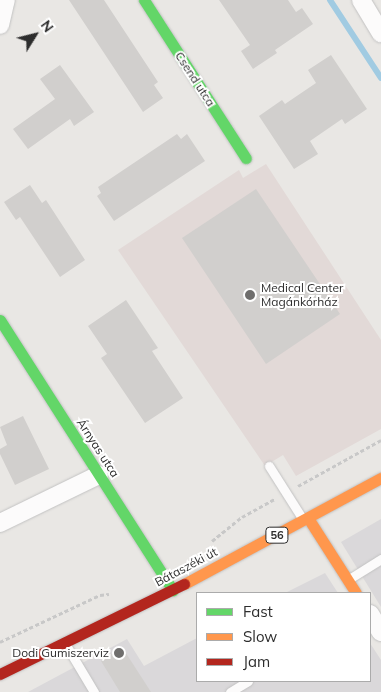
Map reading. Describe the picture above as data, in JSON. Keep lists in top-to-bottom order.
{
  "streets": {
    "street": [
      "Csend utca",
      "Árnyas utca",
      "56",
      "Bátaszéki út"
    ]
  },
  "crossings": [
    ["Árnyas utca", "Bátaszéki út"]
  ],
  "places": ["Medical Center Magánkórház", "Dodi Gumiszerviz"],
  "legend": ["Fast", "Slow", "Jam"],
  "north": "top right"
}
